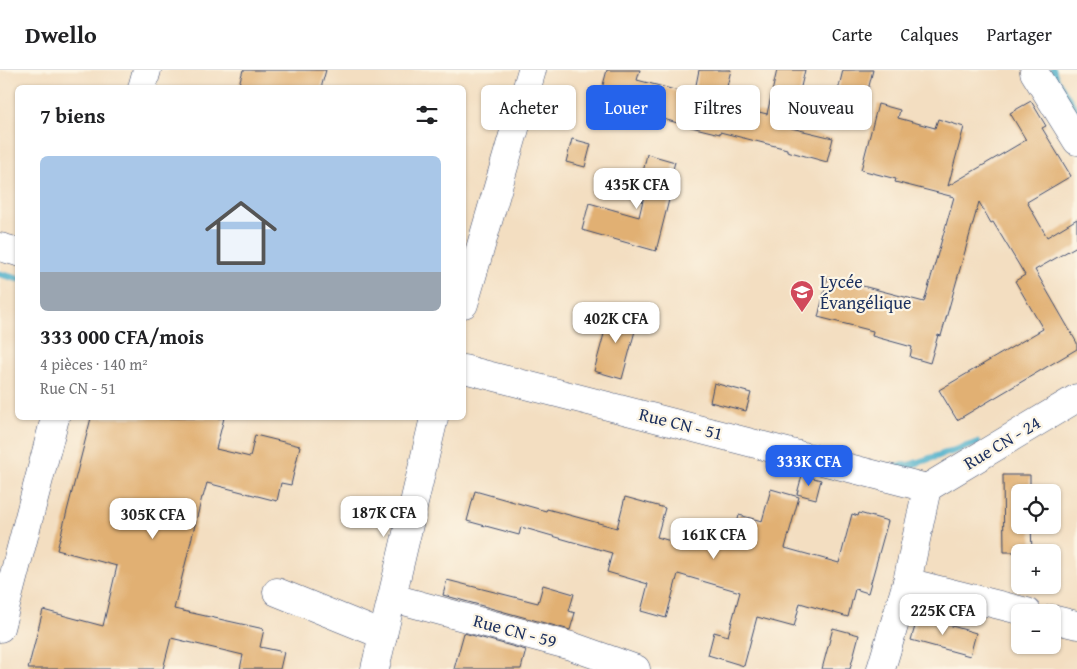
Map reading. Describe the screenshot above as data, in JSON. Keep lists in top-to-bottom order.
{
  "streets": {
    "street": ["Rue CN - 51", "Rue CN - 24", "Rue CN - 59"]
  },
  "crossings": [
    ["Rue CN - 51", "Rue CN - 24"]
  ],
  "places": {
    "school or university": ["Lycée Évangélique"]
  },
  "page": {
    "header": "Dwello",
    "nav": ["Carte", "Calques", "Partager"],
    "chip": [
      "Acheter",
      "Louer",
      "Filtres",
      "Nouveau"
    ],
    "heading": "7 biens",
    "list": [
      {
        "name": "333 000 CFA/mois",
        "note": "4 pièces · 140 m² · Rue CN - 51"
      }
    ],
    "price": [
      "435K CFA",
      "402K CFA",
      "333K CFA",
      "187K CFA",
      "305K CFA",
      "161K CFA",
      "225K CFA"
    ],
    "map_buttons": ["+", "−"]
  }
}
